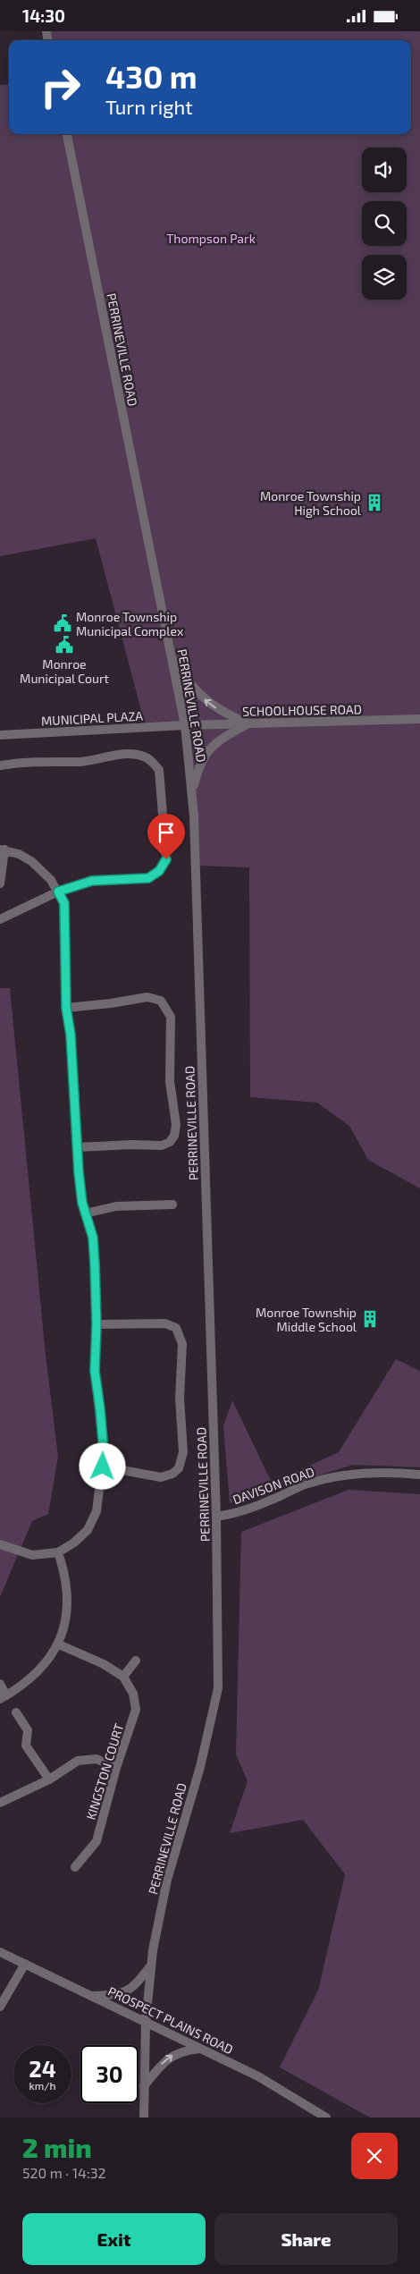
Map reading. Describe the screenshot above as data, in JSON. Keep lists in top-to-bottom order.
{
  "streets": {
    "street": [
      "PERRINEVILLE ROAD",
      "SCHOOLHOUSE ROAD",
      "MUNICIPAL PLAZA",
      "DAVISON ROAD",
      "KINGSTON COURT",
      "PROSPECT PLAINS ROAD"
    ]
  },
  "crossings": [
    ["PERRINEVILLE ROAD", "SCHOOLHOUSE ROAD"],
    ["PERRINEVILLE ROAD", "MUNICIPAL PLAZA"],
    ["PERRINEVILLE ROAD", "DAVISON ROAD"],
    ["PERRINEVILLE ROAD", "PROSPECT PLAINS ROAD"],
    ["SCHOOLHOUSE ROAD", "MUNICIPAL PLAZA"]
  ],
  "parks": ["Thompson Park"],
  "places": {
    "building": ["Monroe Township High School", "Monroe Township Middle School"],
    "public building": ["Monroe Township Municipal Complex", "Monroe Municipal Court"]
  },
  "page": {
    "status": "14:30",
    "turn": ["430 m", "Turn right"],
    "speed": "24 km/h",
    "limit": "30",
    "heading": ["2 min", "520 m · 14:32"],
    "buttons": ["Exit", "Share"]
  }
}
